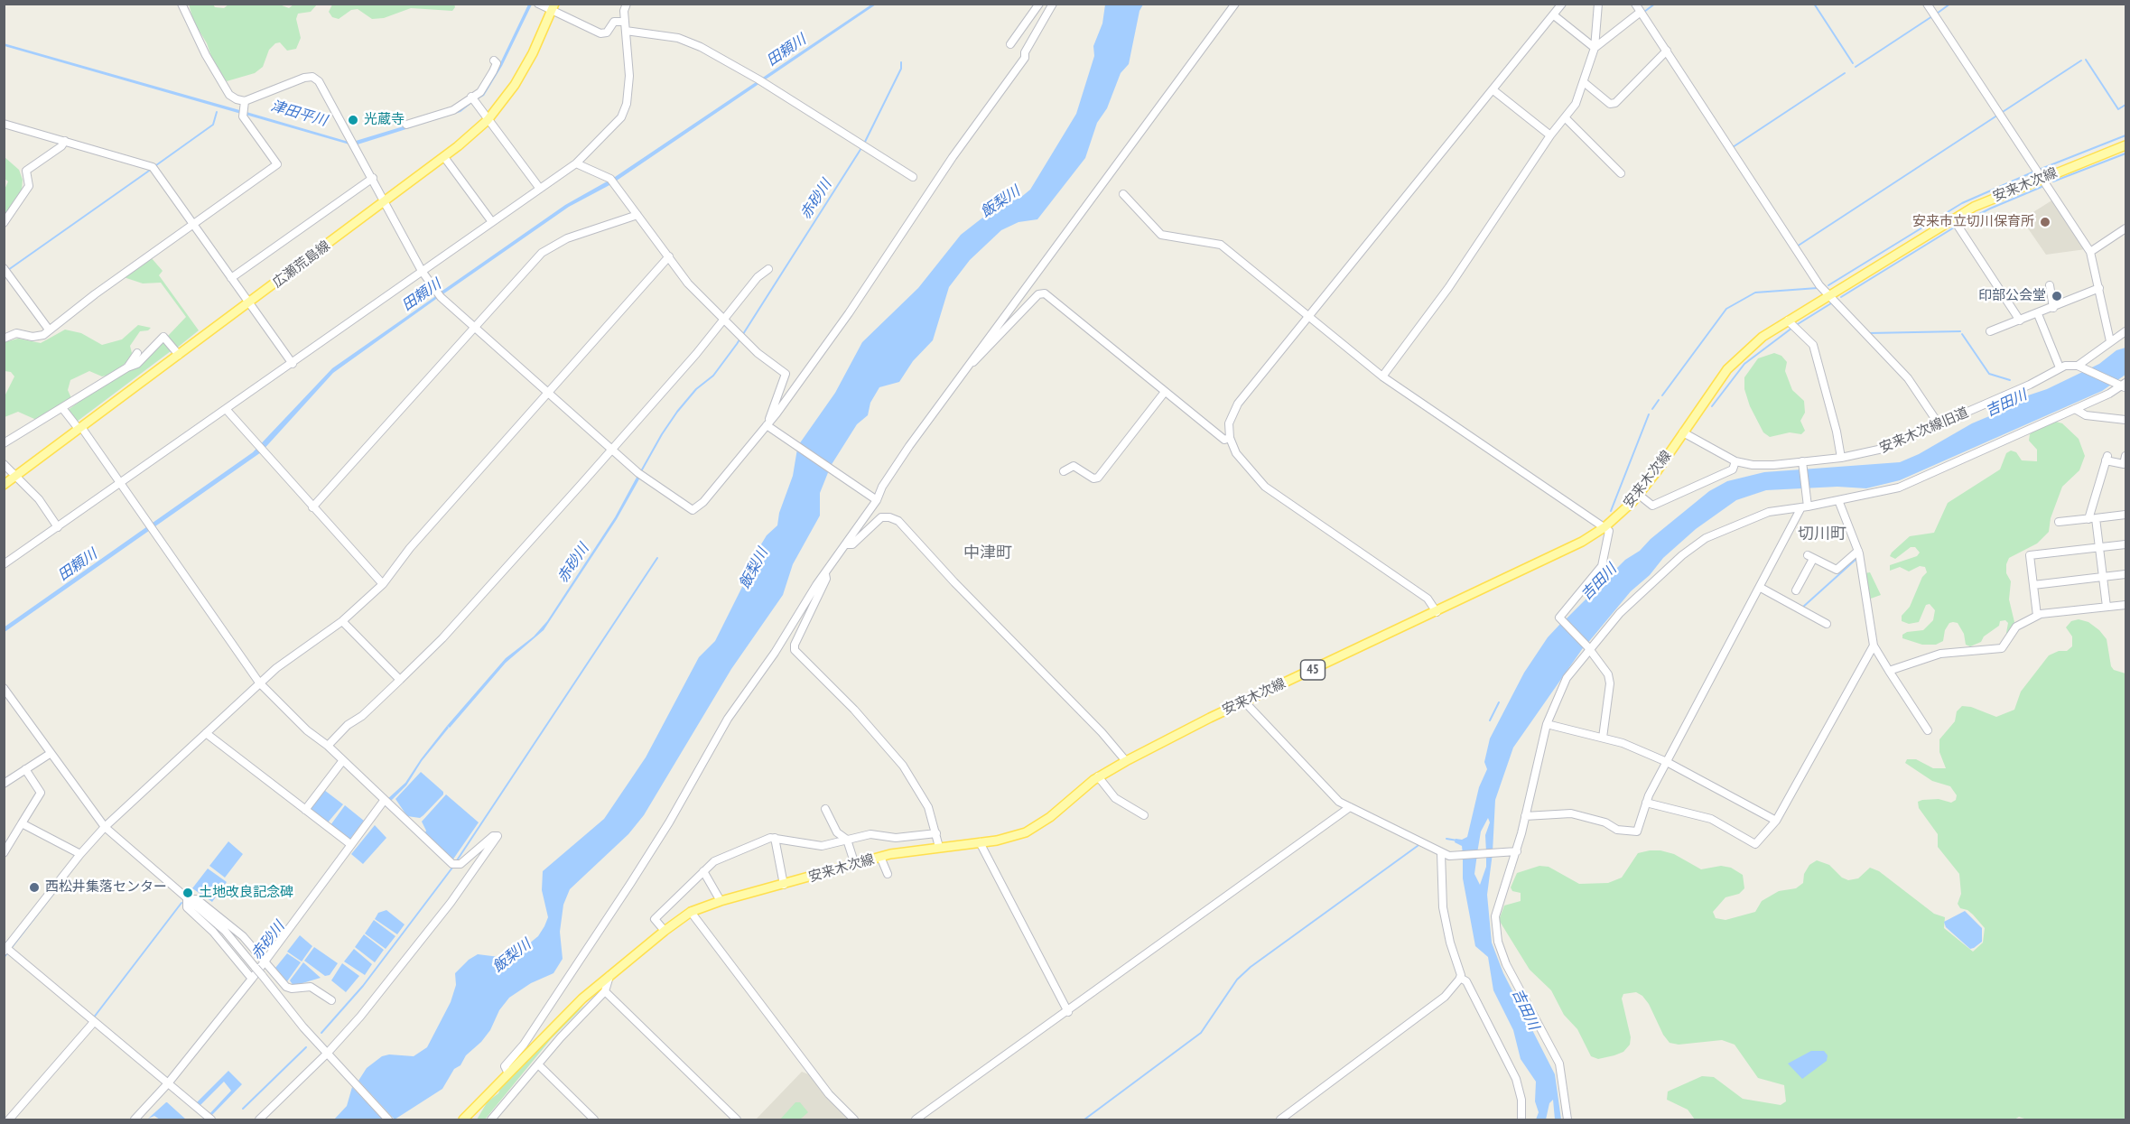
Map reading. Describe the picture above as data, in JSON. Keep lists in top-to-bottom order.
{
  "streets": {
    "main road": ["安来木次線", "広瀬荒島線", "45"],
    "street": ["安来木次線旧道"]
  },
  "crossings": [
    ["安来木次線", "安来木次線旧道"]
  ],
  "districts": ["切川町", "中津町"],
  "water": [
    "田頼川",
    "津田平川",
    "赤砂川",
    "飯梨川",
    "吉田川"
  ],
  "places": [
    "光蔵寺",
    "安来市立切川保育所",
    "印部公会堂",
    "西松井集落センター",
    "土地改良記念碑"
  ]
}
